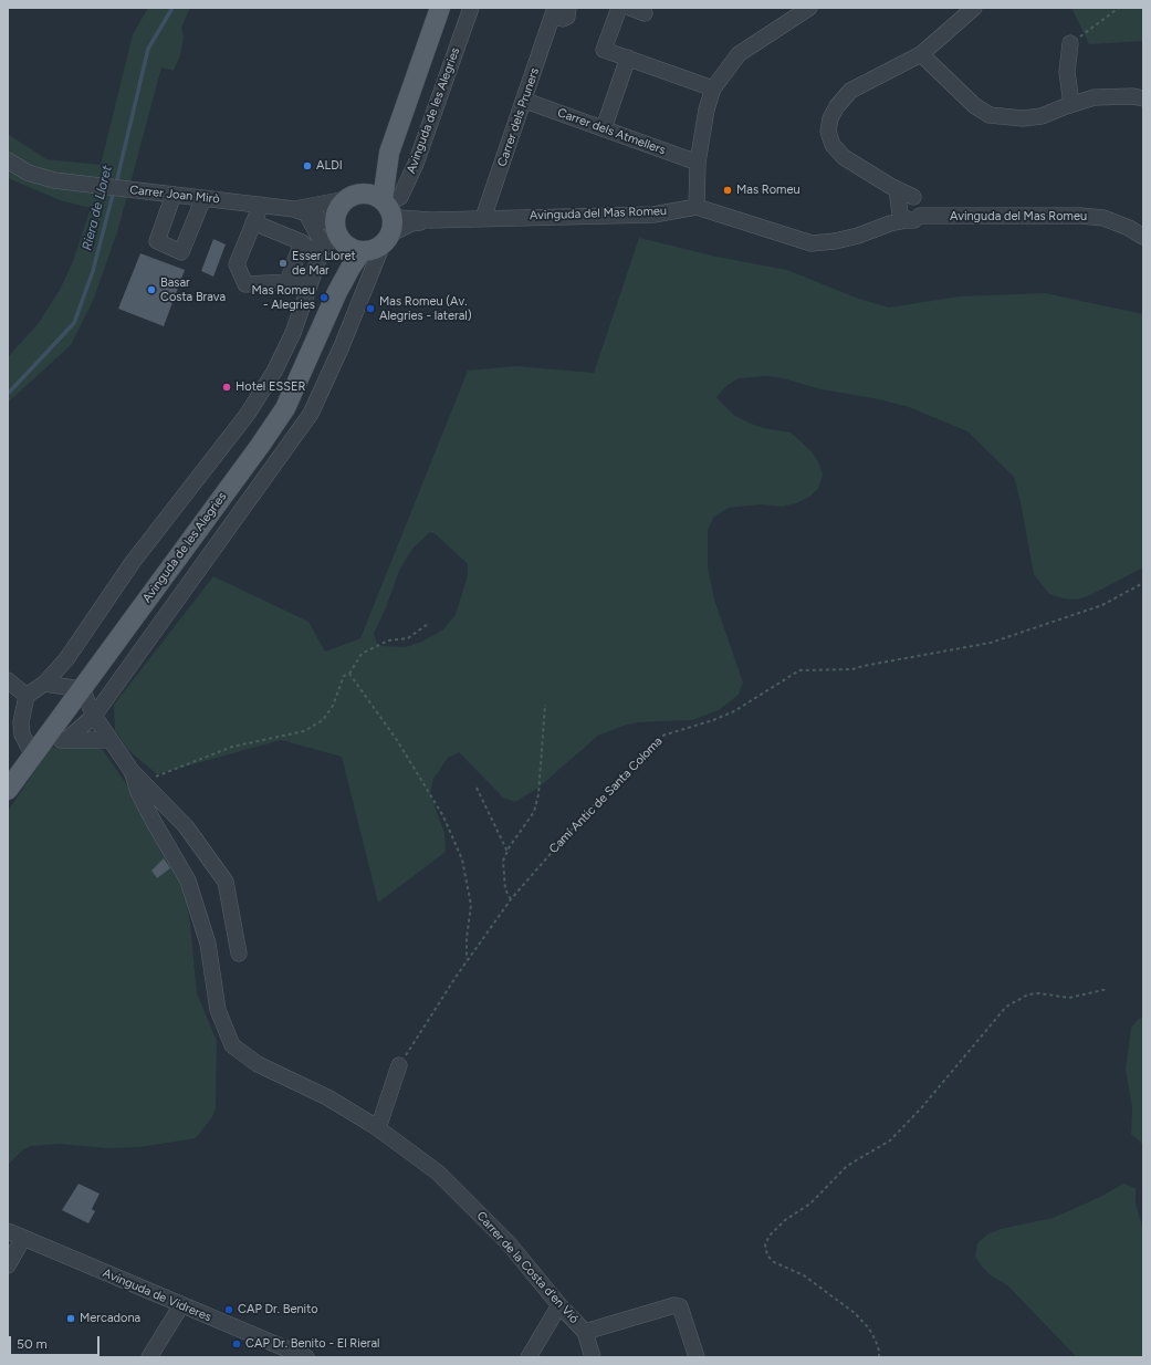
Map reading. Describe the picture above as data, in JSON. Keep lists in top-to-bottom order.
{
  "streets": {
    "main road": ["Avinguda de les Alegries"],
    "street": [
      "Carrer dels Pruners",
      "Carrer dels Atmellers",
      "Carrer Joan Mirò",
      "Avinguda del Mas Romeu",
      "Carrer de la Costa d'en Vió",
      "Avinguda de Vidreres"
    ],
    "path": ["Camí Antic de Santa Coloma"]
  },
  "crossings": [
    ["Avinguda de les Alegries", "Carrer Joan Mirò"],
    ["Avinguda de les Alegries", "Avinguda del Mas Romeu"],
    ["Carrer dels Pruners", "Carrer dels Atmellers"],
    ["Carrer dels Pruners", "Avinguda del Mas Romeu"],
    ["Carrer Joan Mirò", "Avinguda del Mas Romeu"]
  ],
  "water": ["Riera de Lloret"],
  "places": [
    "ALDI",
    "Mas Romeu",
    "Esser Lloret de Mar",
    "Basar Costa Brava",
    "Mas Romeu - Alegries",
    "Mas Romeu (Av. Alegries - lateral)",
    "Hotel ESSER",
    "CAP Dr. Benito",
    "Mercadona",
    "CAP Dr. Benito - El Rieral"
  ],
  "scale_bar": "50 m"
}
